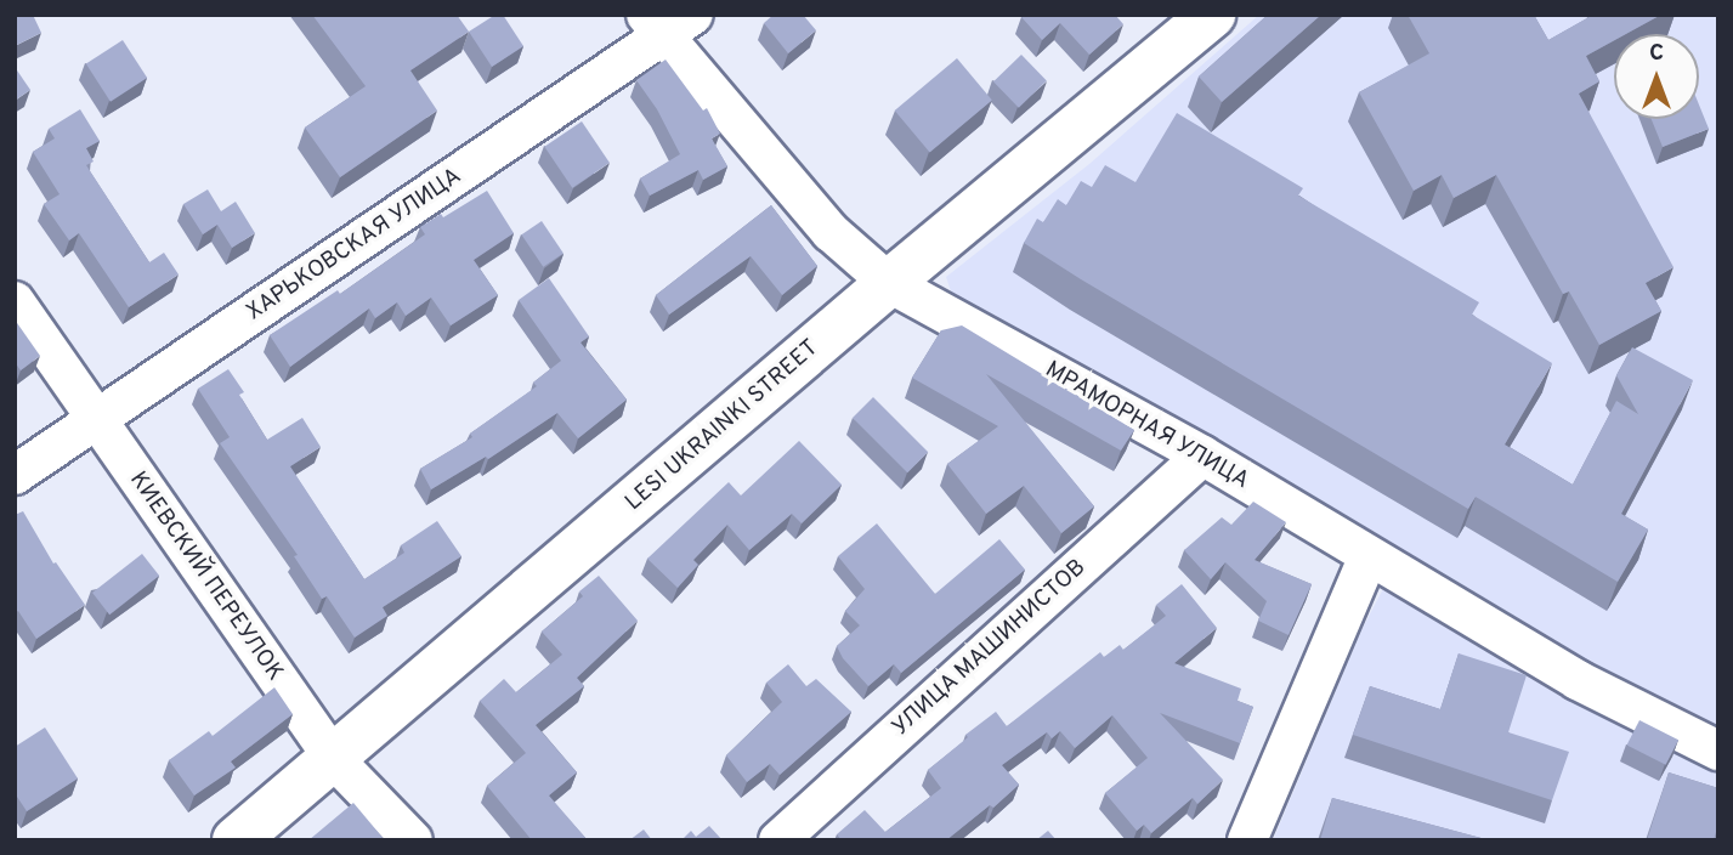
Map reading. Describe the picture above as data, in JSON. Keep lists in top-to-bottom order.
{
  "streets": {
    "main road": ["LESI UKRAINKI STREET"],
    "street": [
      "ХАРЬКОВСКАЯ УЛИЦА",
      "МРАМОРНАЯ УЛИЦА",
      "КИЕВСКИЙ ПЕРЕУЛОК",
      "УЛИЦА МАШИНИСТОВ"
    ]
  },
  "crossings": [
    ["ХАРЬКОВСКАЯ УЛИЦА", "МРАМОРНАЯ УЛИЦА"],
    ["ХАРЬКОВСКАЯ УЛИЦА", "КИЕВСКИЙ ПЕРЕУЛОК"],
    ["LESI UKRAINKI STREET", "МРАМОРНАЯ УЛИЦА"],
    ["LESI UKRAINKI STREET", "КИЕВСКИЙ ПЕРЕУЛОК"],
    ["МРАМОРНАЯ УЛИЦА", "УЛИЦА МАШИНИСТОВ"]
  ],
  "north": "top"
}
